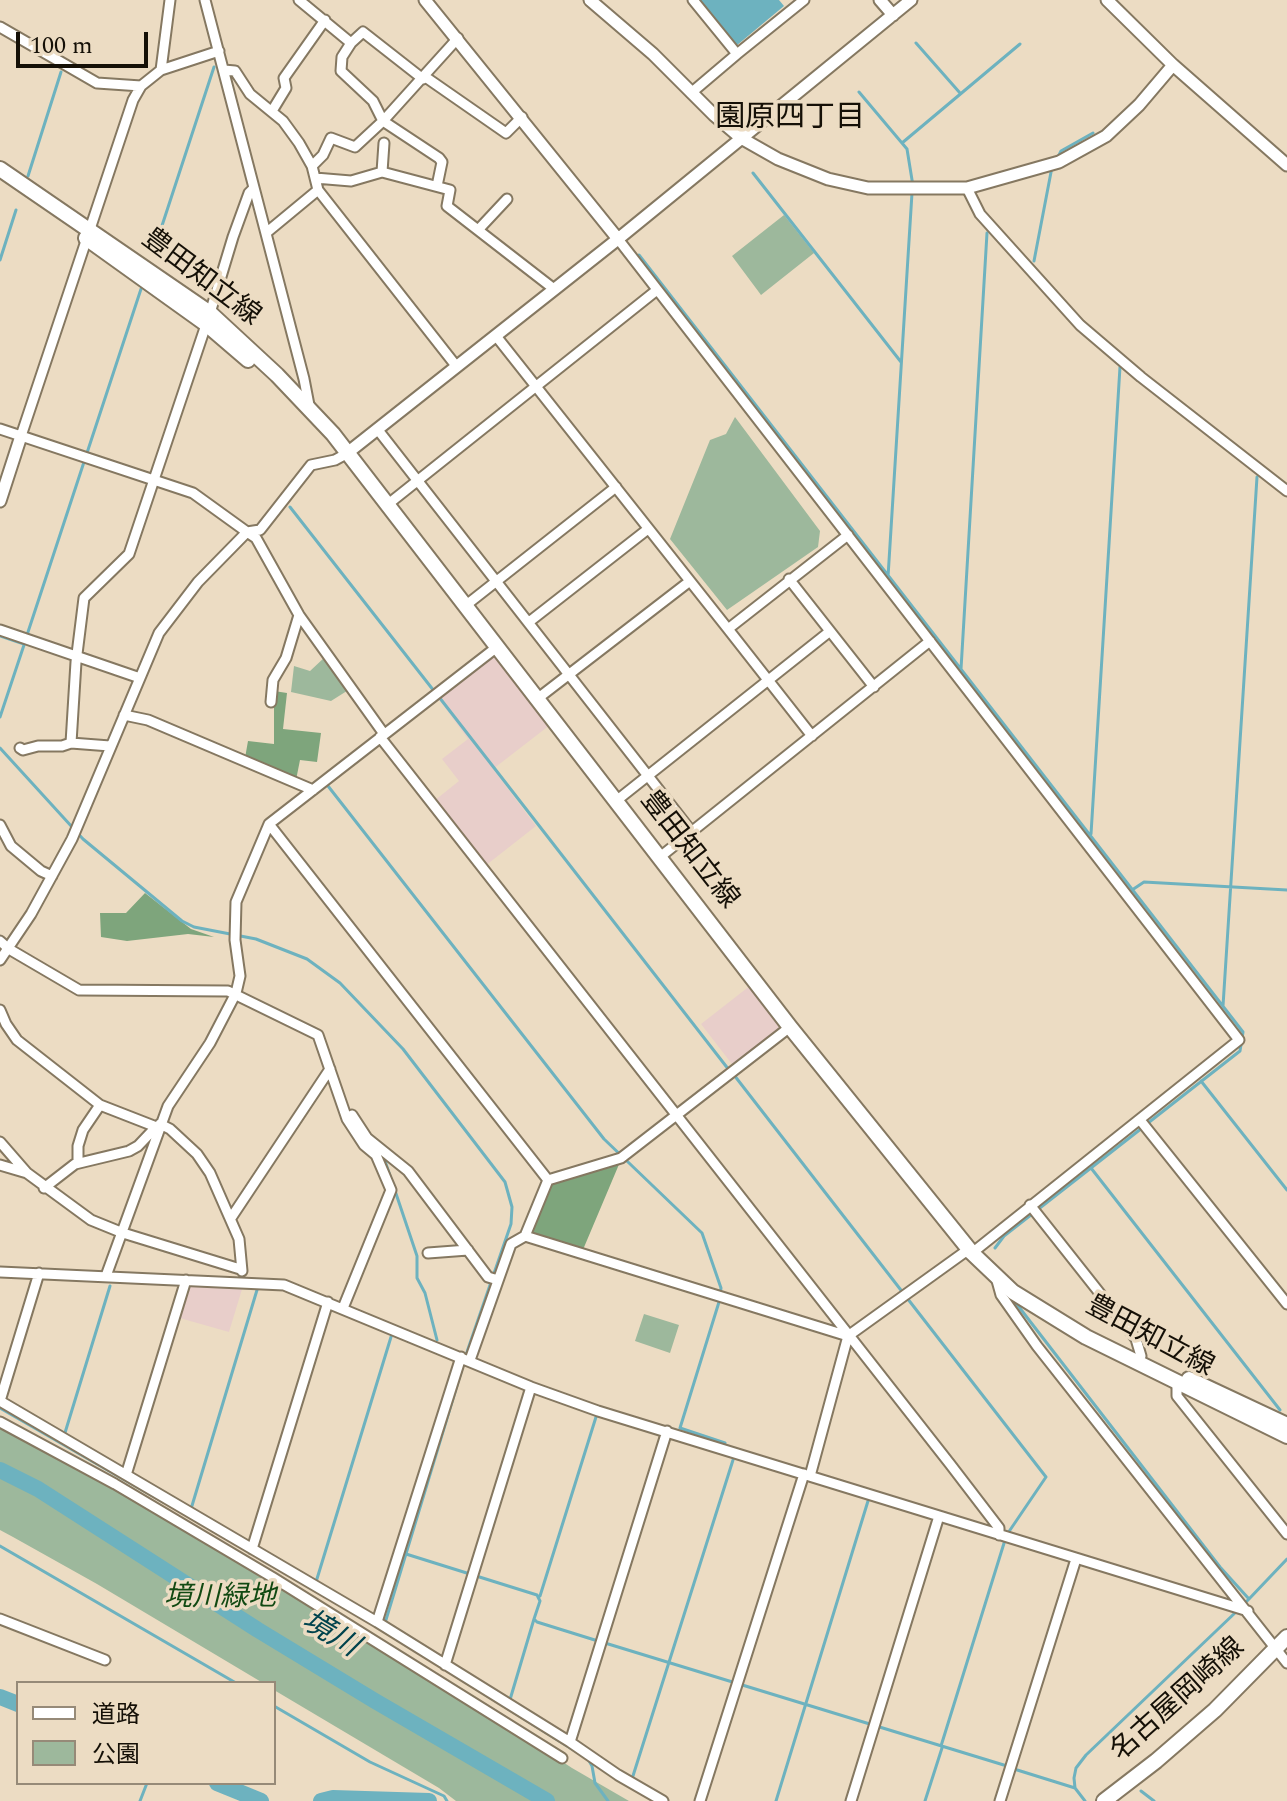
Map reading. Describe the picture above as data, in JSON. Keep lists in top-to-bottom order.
{
  "streets": {
    "main road": ["豊田知立線", "名古屋岡崎線"]
  },
  "districts": ["園原四丁目"],
  "water": ["境川"],
  "parks": ["境川緑地"],
  "legend": ["道路", "公園"],
  "scale_bar": "100 m"
}
